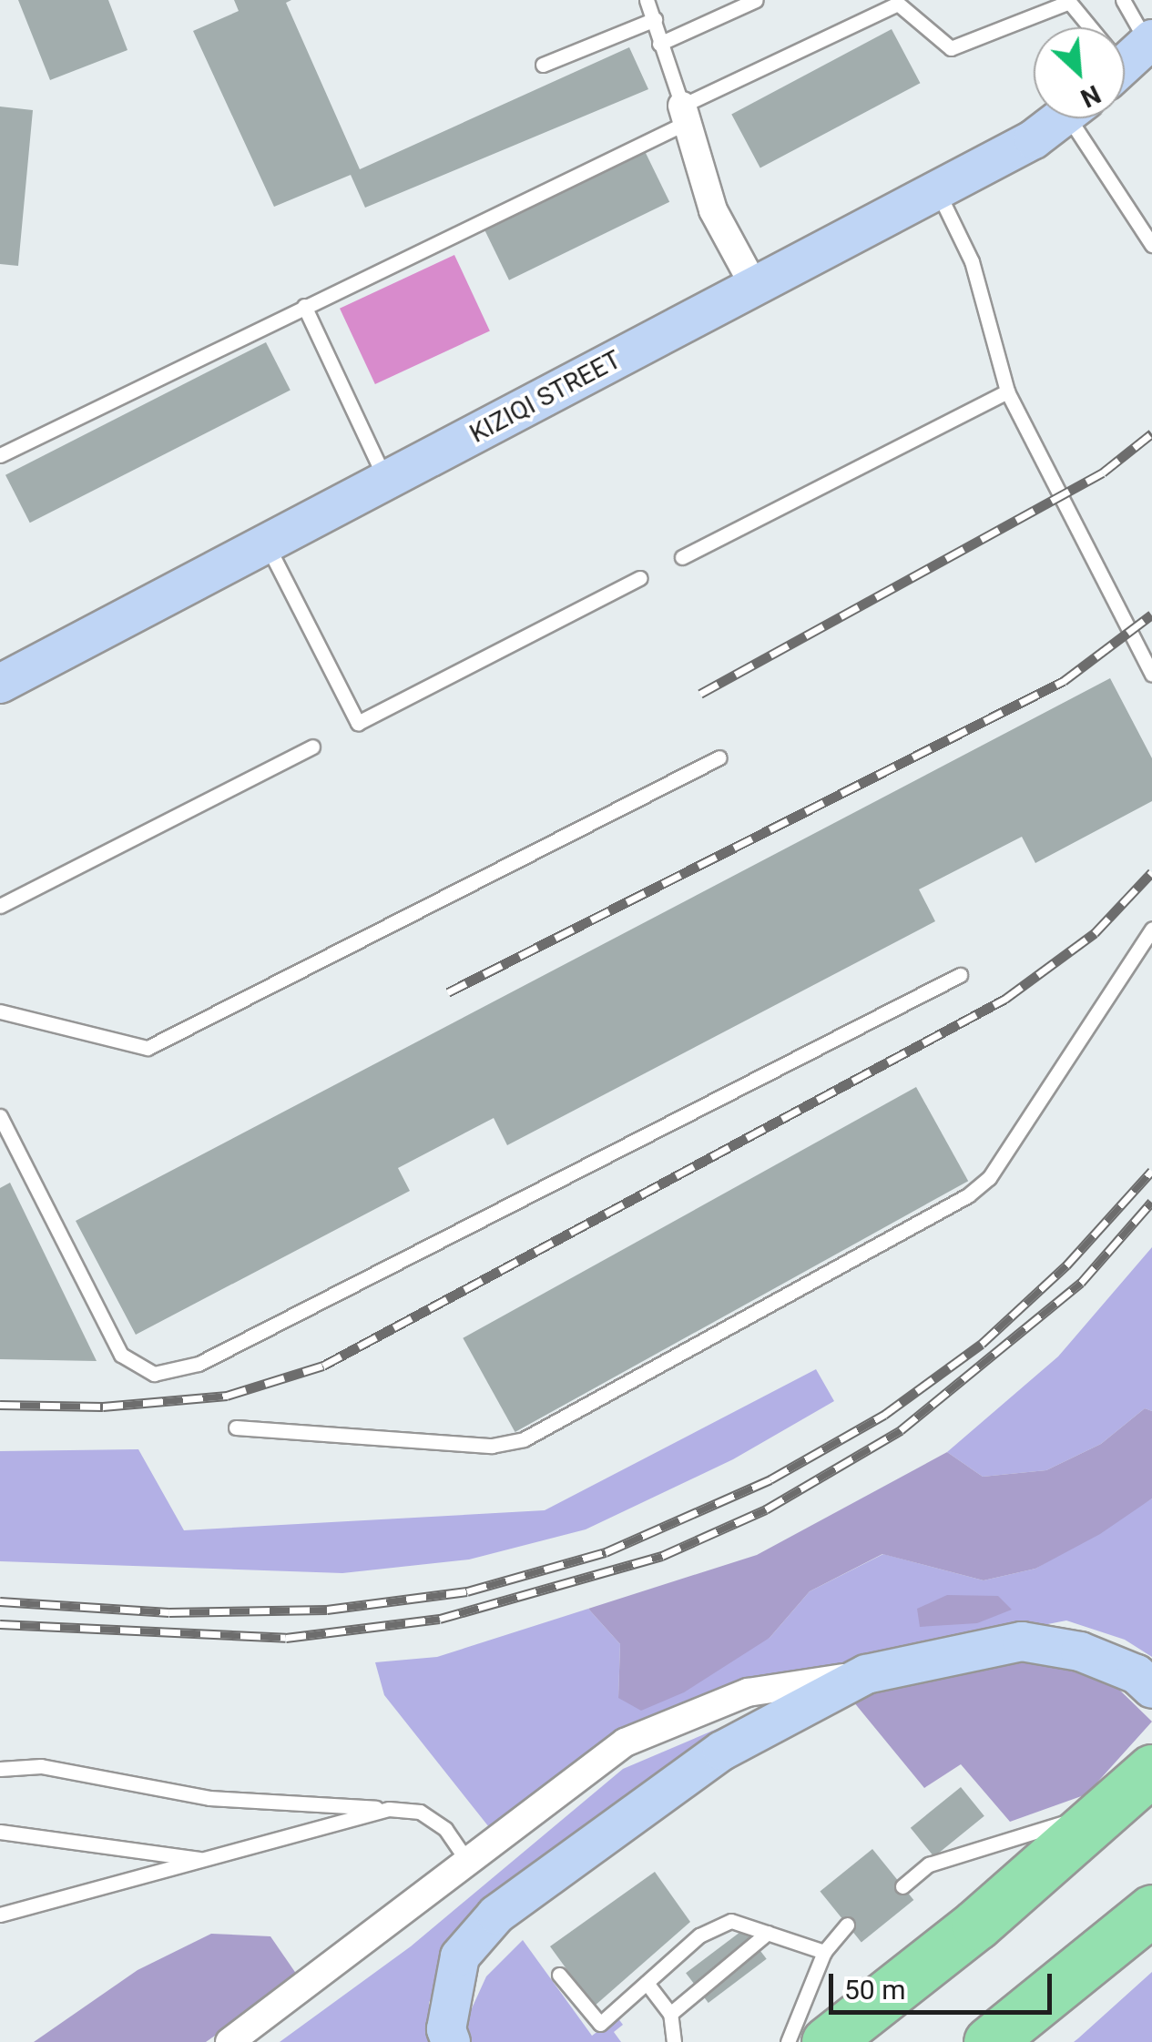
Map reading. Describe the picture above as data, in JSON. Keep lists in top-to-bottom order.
{
  "streets": {
    "street": ["KIZIQI STREET"]
  },
  "scale_bar": "50 m",
  "north": "bottom right"
}
